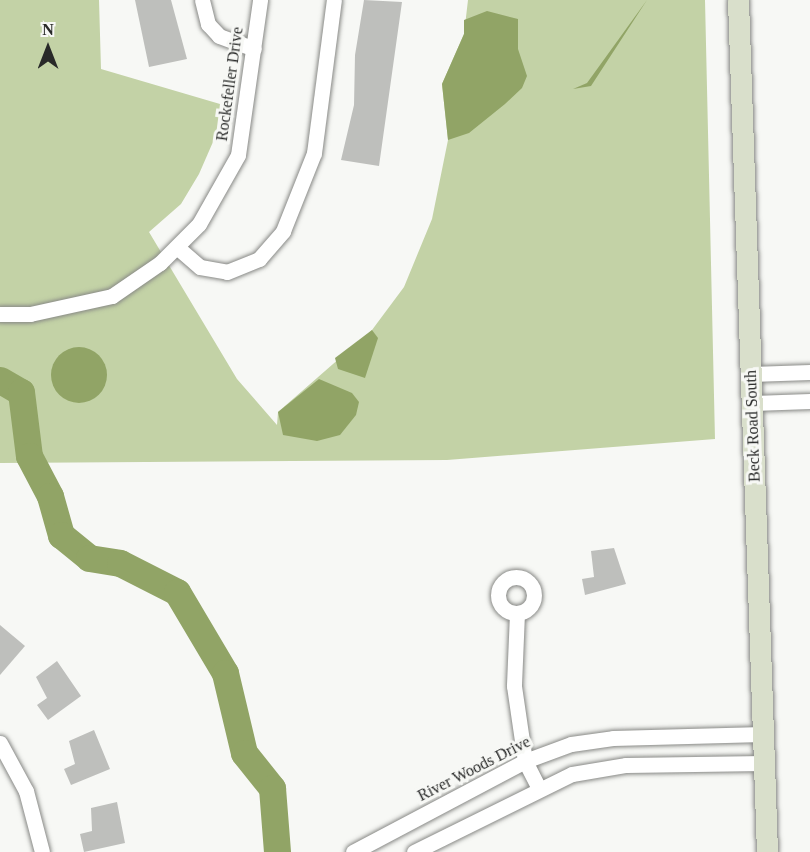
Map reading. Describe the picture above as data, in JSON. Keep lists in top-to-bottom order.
{
  "streets": {
    "main road": ["Beck Road South"],
    "street": ["Rockefeller Drive", "River Woods Drive"]
  },
  "crossings": [
    ["Beck Road South", "River Woods Drive"]
  ],
  "north": "top"
}
